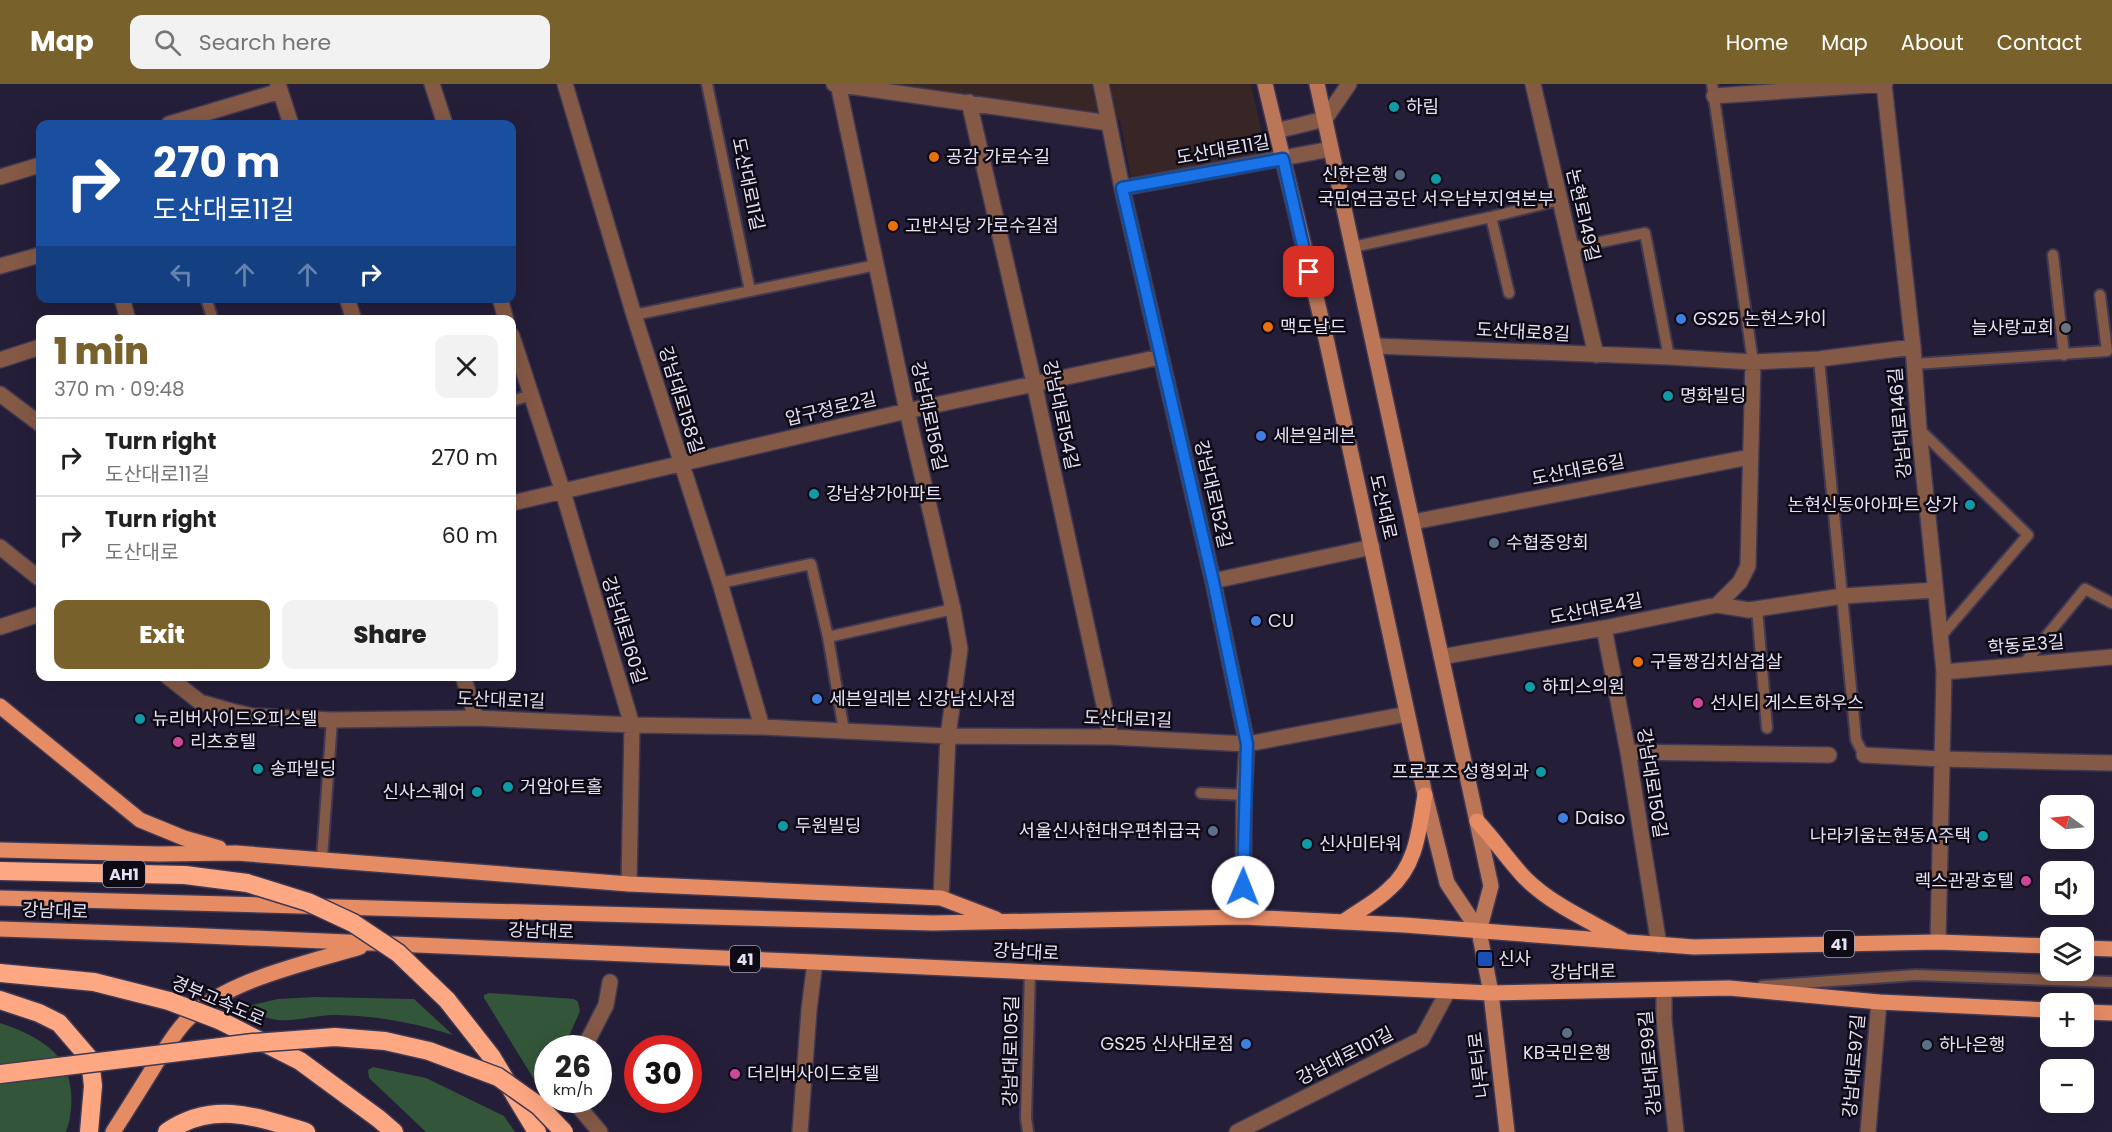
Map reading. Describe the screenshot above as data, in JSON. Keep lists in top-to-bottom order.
{
  "streets": {
    "highway": ["AH1", "경부고속도로"],
    "main road": [
      "도산대로",
      "강남대로",
      "41",
      "나루터로"
    ],
    "street": [
      "도산대로11길",
      "논현로149길",
      "도산대로8길",
      "강남대로158길",
      "압구정로2길",
      "강남대로154길",
      "강남대로156길",
      "강남대로146길",
      "도산대로6길",
      "강남대로152길",
      "도산대로4길",
      "강남대로160길",
      "학동로3길",
      "도산대로1길",
      "강남대로150길",
      "강남대로101길",
      "강남대로99길",
      "강남대로97길"
    ],
    "lane": ["강남대로105길"]
  },
  "crossings": [
    ["도산대로11길", "강남대로152길"],
    ["도산대로11길", "도산대로"],
    ["논현로149길", "도산대로8길"],
    ["도산대로8길", "강남대로146길"],
    ["도산대로8길", "도산대로"],
    ["강남대로158길", "압구정로2길"],
    ["강남대로158길", "도산대로1길"],
    ["압구정로2길", "강남대로154길"],
    ["압구정로2길", "강남대로156길"],
    ["압구정로2길", "강남대로152길"],
    ["압구정로2길", "강남대로160길"],
    ["강남대로154길", "도산대로1길"],
    ["강남대로156길", "도산대로1길"],
    ["강남대로146길", "도산대로4길"],
    ["강남대로146길", "학동로3길"],
    ["강남대로146길", "강남대로"],
    ["도산대로6길", "도산대로"],
    ["강남대로152길", "도산대로1길"],
    ["강남대로152길", "강남대로"],
    ["도산대로", "도산대로4길"],
    ["도산대로", "도산대로1길"],
    ["도산대로", "강남대로"],
    ["도산대로", "나루터로"],
    ["도산대로4길", "강남대로150길"],
    ["강남대로160길", "도산대로1길"],
    ["강남대로150길", "강남대로"],
    ["강남대로", "강남대로105길"],
    ["강남대로", "강남대로101길"],
    ["강남대로", "강남대로99길"],
    ["강남대로", "나루터로"],
    ["강남대로", "강남대로97길"]
  ],
  "places": {
    "other": [
      "하림",
      "공감 가로수길",
      "신한은행",
      "국민연금공단 서우남부지역본부",
      "고반식당 가로수길점",
      "GS25 논현스카이",
      "맥도날드",
      "늘사랑교회",
      "명화빌딩",
      "세븐일레븐",
      "강남상가아파트",
      "논현신동아아파트 상가",
      "수협중앙회",
      "CU",
      "구들짱김치삼겹살",
      "하피스의원",
      "세븐일레븐 신강남신사점",
      "선시티 게스트하우스",
      "뉴리버사이드오피스텔",
      "리츠호텔",
      "송파빌딩",
      "프로포즈 성형외과",
      "거암아트홀",
      "신사스퀘어",
      "Daiso",
      "두원빌딩",
      "서울신사현대우편취급국",
      "나라키움논현동A주택",
      "신사미타워",
      "렉스관광호텔",
      "KB국민은행",
      "GS25 신사대로점",
      "하나은행",
      "더리버사이드호텔"
    ],
    "transit": ["신사"]
  },
  "north": "left",
  "page": {
    "header": "Map",
    "search": "Search here",
    "nav": [
      "Home",
      "Map",
      "About",
      "Contact"
    ],
    "turn": ["270 m", "도산대로11길"],
    "heading": ["1 min", "370 m · 09:48"],
    "list": [
      {
        "name": "Turn right",
        "note": "도산대로11길",
        "value": "270 m"
      },
      {
        "name": "Turn right",
        "note": "도산대로",
        "value": "60 m"
      }
    ],
    "buttons": ["Exit", "Share"],
    "map_buttons": ["+", "−"],
    "speed": "26 km/h",
    "limit": "30"
  }
}
